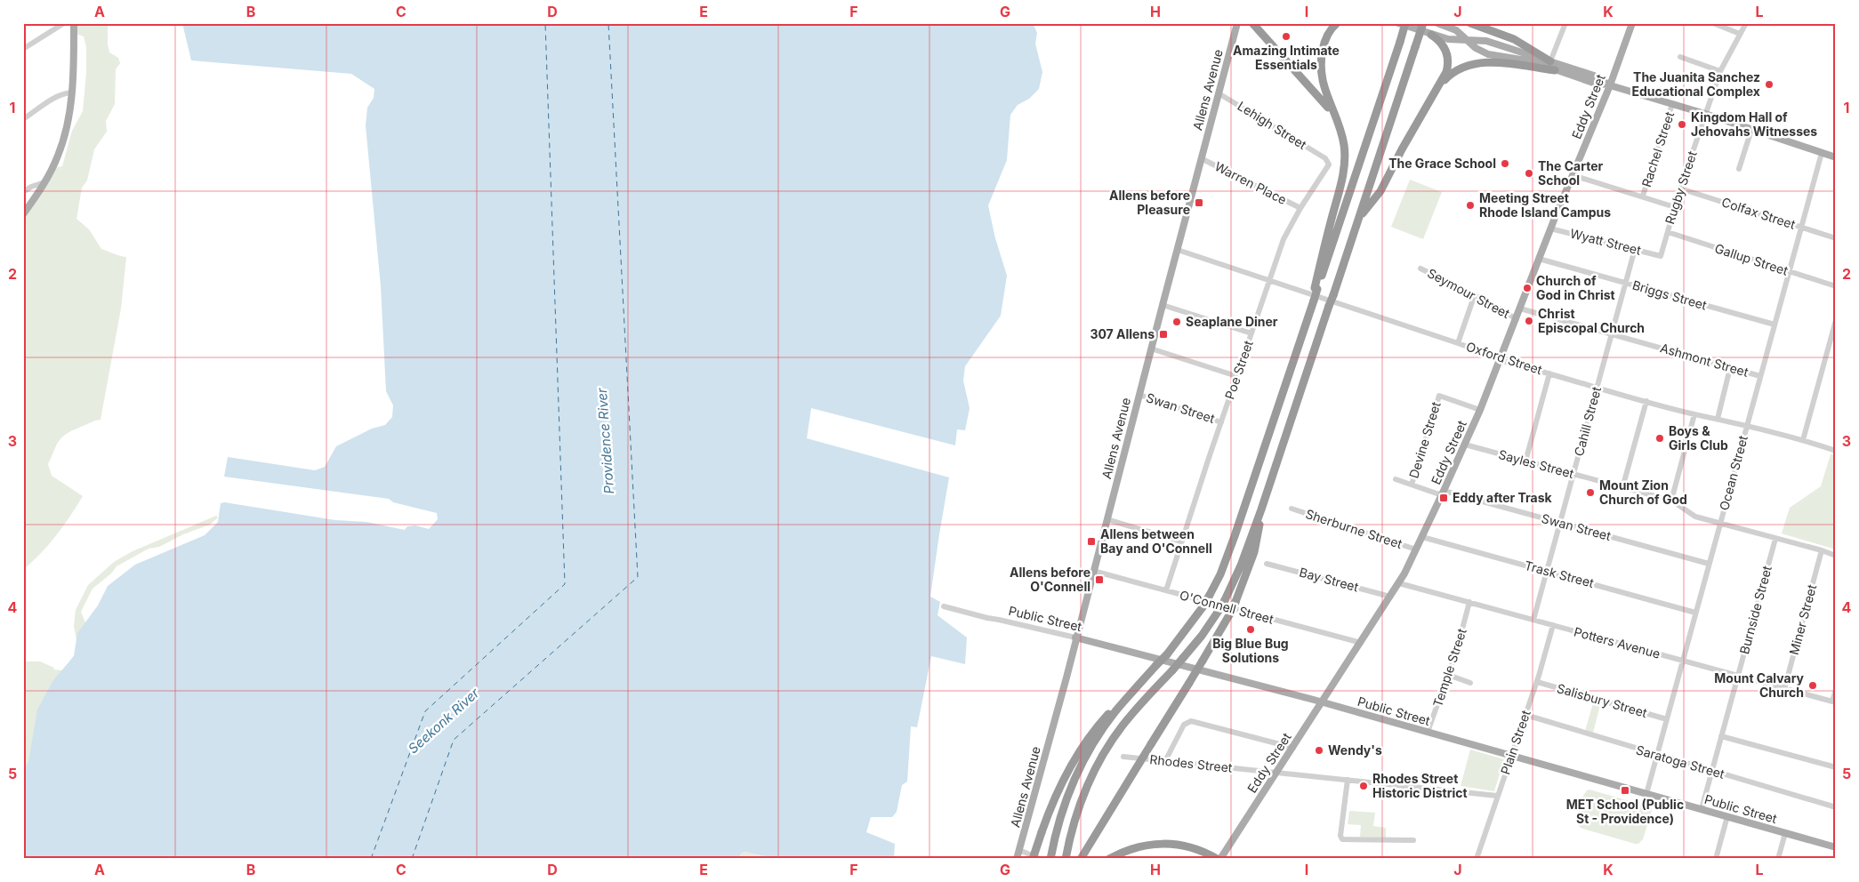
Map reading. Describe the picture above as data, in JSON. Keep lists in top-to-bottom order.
{
  "streets": {
    "main road": ["Allens Avenue", "Eddy Street", "Public Street"],
    "street": [
      "Lehigh Street",
      "Rachel Street",
      "Warren Place",
      "Rugby Street",
      "Colfax Street",
      "Wyatt Street",
      "Gallup Street",
      "Seymour Street",
      "Briggs Street",
      "Oxford Street",
      "Ashmont Street",
      "Poe Street",
      "Swan Street",
      "Cahill Street",
      "Devine Street",
      "Sayles Street",
      "Ocean Street",
      "Sherburne Street",
      "Trask Street",
      "Bay Street",
      "O'Connell Street",
      "Burnside Street",
      "Miner Street",
      "Potters Avenue",
      "Temple Street",
      "Salisbury Street",
      "Plain Street",
      "Saratoga Street",
      "Rhodes Street"
    ]
  },
  "crossings": [
    ["Allens Avenue", "Lehigh Street"],
    ["Allens Avenue", "Warren Place"],
    ["Allens Avenue", "Oxford Street"],
    ["Allens Avenue", "Swan Street"],
    ["Allens Avenue", "O'Connell Street"],
    ["Allens Avenue", "Public Street"],
    ["Eddy Street", "Wyatt Street"],
    ["Eddy Street", "Seymour Street"],
    ["Eddy Street", "Briggs Street"],
    ["Eddy Street", "Oxford Street"],
    ["Eddy Street", "Ashmont Street"],
    ["Eddy Street", "Swan Street"],
    ["Eddy Street", "Devine Street"],
    ["Eddy Street", "Sayles Street"],
    ["Eddy Street", "Sherburne Street"],
    ["Eddy Street", "Trask Street"],
    ["Eddy Street", "Bay Street"],
    ["Eddy Street", "O'Connell Street"],
    ["Eddy Street", "Public Street"],
    ["Eddy Street", "Potters Avenue"],
    ["Eddy Street", "Rhodes Street"],
    ["Lehigh Street", "Poe Street"],
    ["Warren Place", "Poe Street"],
    ["Rugby Street", "Colfax Street"],
    ["Rugby Street", "Wyatt Street"],
    ["Rugby Street", "Gallup Street"],
    ["Colfax Street", "Ocean Street"],
    ["Wyatt Street", "Cahill Street"],
    ["Gallup Street", "Ocean Street"],
    ["Briggs Street", "Cahill Street"],
    ["Briggs Street", "Ocean Street"],
    ["Oxford Street", "Poe Street"],
    ["Oxford Street", "Cahill Street"],
    ["Oxford Street", "Ocean Street"],
    ["Ashmont Street", "Cahill Street"],
    ["Ashmont Street", "Ocean Street"],
    ["Poe Street", "Swan Street"],
    ["Poe Street", "O'Connell Street"],
    ["Swan Street", "Cahill Street"],
    ["Swan Street", "Devine Street"],
    ["Swan Street", "Ocean Street"],
    ["Cahill Street", "Sayles Street"],
    ["Cahill Street", "Trask Street"],
    ["Cahill Street", "Potters Avenue"],
    ["Sayles Street", "Ocean Street"],
    ["Sayles Street", "Burnside Street"],
    ["Sayles Street", "Miner Street"],
    ["Ocean Street", "Trask Street"],
    ["Ocean Street", "Public Street"],
    ["Ocean Street", "Potters Avenue"],
    ["Ocean Street", "Salisbury Street"],
    ["Ocean Street", "Saratoga Street"],
    ["Burnside Street", "Public Street"],
    ["Burnside Street", "Potters Avenue"],
    ["Burnside Street", "Saratoga Street"],
    ["Public Street", "Temple Street"],
    ["Public Street", "Plain Street"],
    ["Miner Street", "Potters Avenue"],
    ["Potters Avenue", "Temple Street"],
    ["Potters Avenue", "Plain Street"],
    ["Salisbury Street", "Plain Street"],
    ["Plain Street", "Saratoga Street"],
    ["Plain Street", "Rhodes Street"]
  ],
  "water": ["Providence River", "Seekonk River"],
  "places": {
    "other": [
      "Amazing Intimate Essentials",
      "The Juanita Sanchez Educational Complex",
      "Kingdom Hall of Jehovahs Witnesses",
      "The Grace School",
      "The Carter School",
      "Meeting Street Rhode Island Campus",
      "Church of God in Christ",
      "Christ Episcopal Church",
      "Seaplane Diner",
      "Boys & Girls Club",
      "Mount Zion Church of God",
      "Big Blue Bug Solutions",
      "Mount Calvary Church",
      "Wendy's",
      "Rhodes Street Historic District"
    ],
    "transit": [
      "Allens before Pleasure",
      "307 Allens",
      "Eddy after Trask",
      "Allens between Bay and O'Connell",
      "Allens before O'Connell",
      "MET School (Public St - Providence)"
    ]
  },
  "grid": {
    "columns": [
      "A",
      "B",
      "C",
      "D",
      "E",
      "F",
      "G",
      "H",
      "I",
      "J",
      "K",
      "L"
    ],
    "rows": [
      "1",
      "2",
      "3",
      "4",
      "5"
    ]
  }
}
